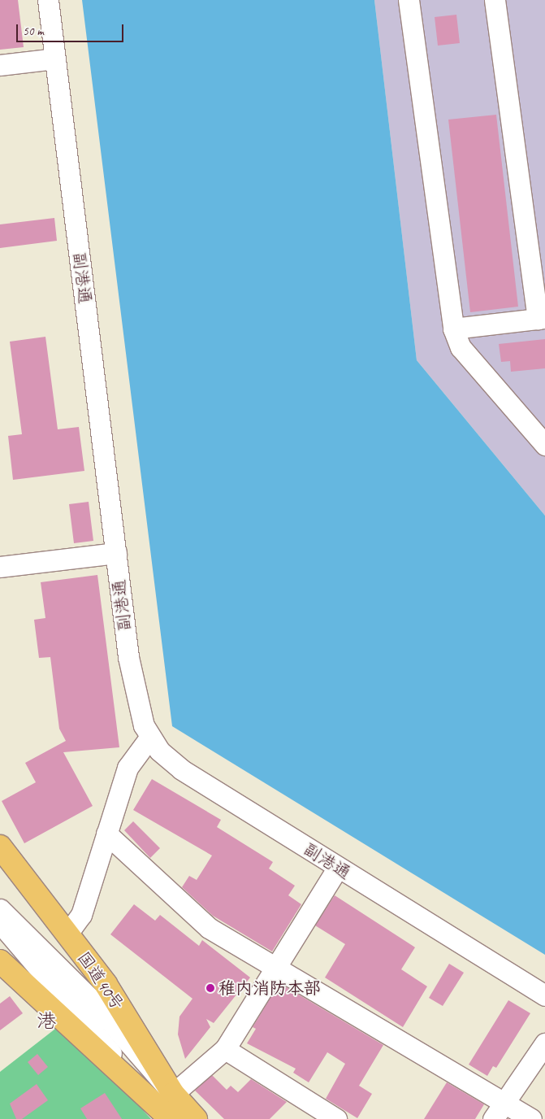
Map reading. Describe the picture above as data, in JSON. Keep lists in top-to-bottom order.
{
  "streets": {
    "highway": ["国道40号"],
    "street": ["副港通"]
  },
  "districts": ["港"],
  "places": ["稚内消防本部"],
  "scale_bar": "50 m"
}
